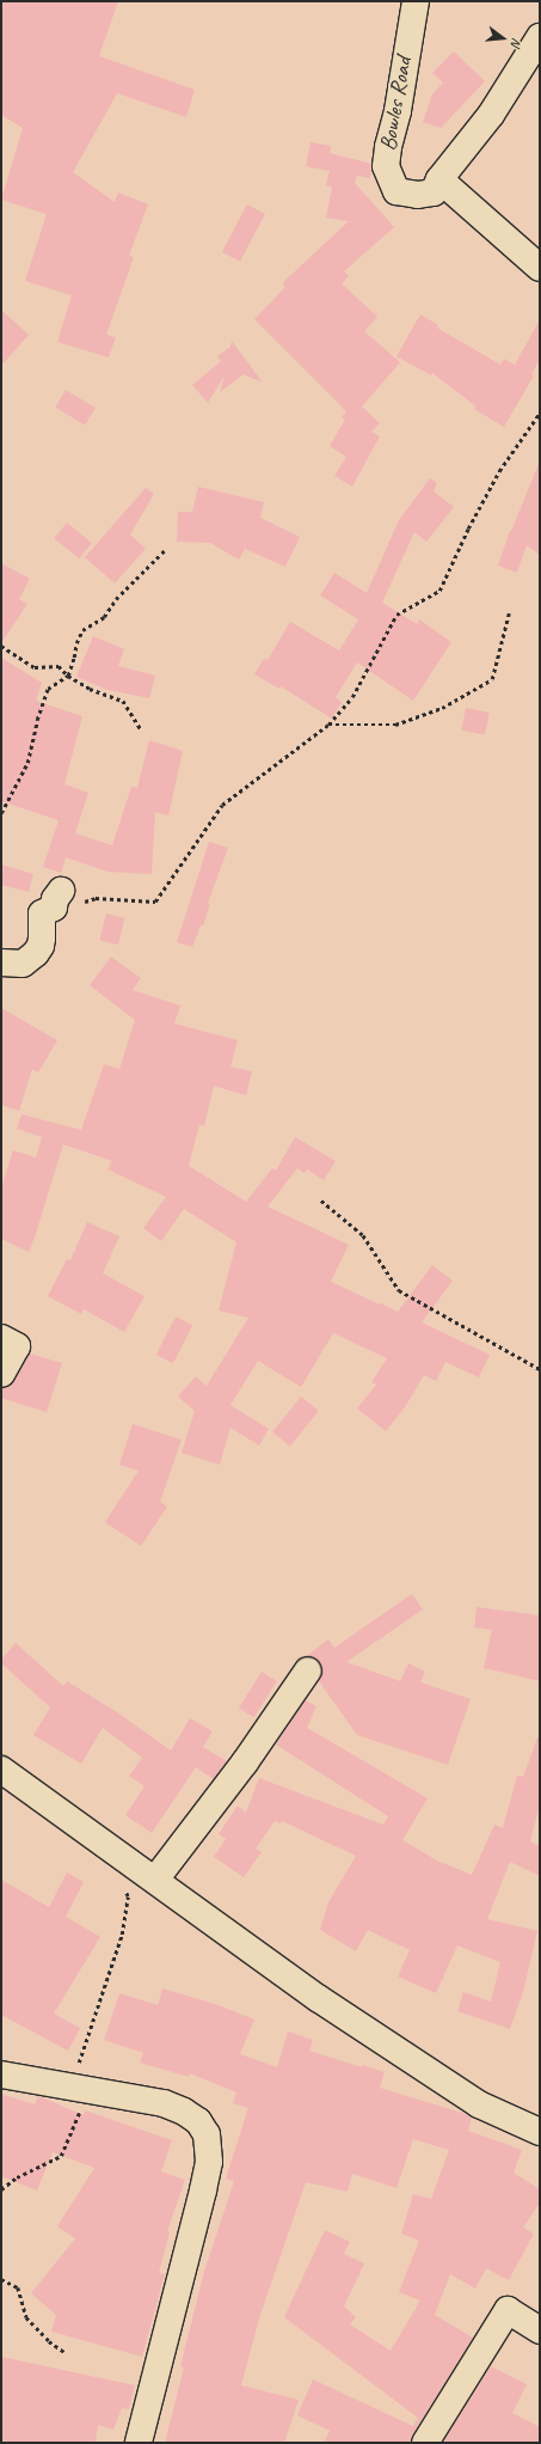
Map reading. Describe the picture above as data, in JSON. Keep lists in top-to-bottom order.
{
  "streets": {
    "street": ["Bowles Road"]
  },
  "north": "right"
}
